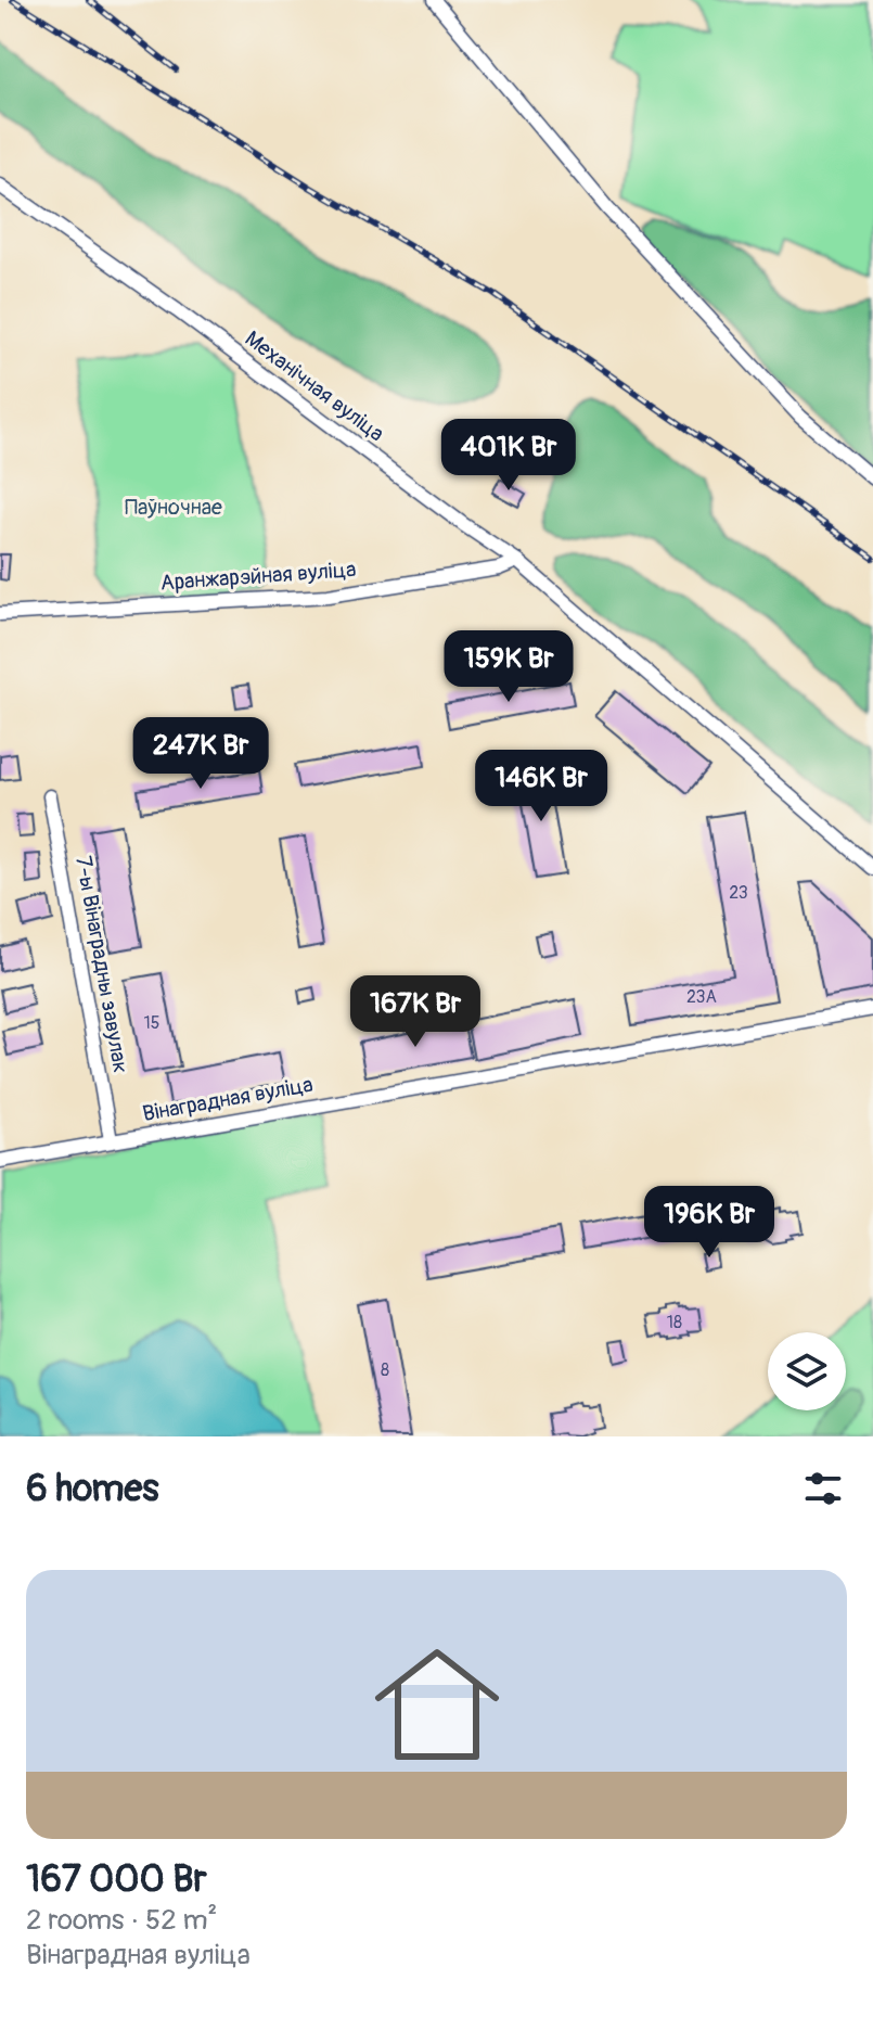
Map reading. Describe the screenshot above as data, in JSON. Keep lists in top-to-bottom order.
{
  "streets": {
    "street": [
      "Механічная вуліца",
      "Аранжарэйная вуліца",
      "7-ы Вінаградны завулак",
      "Вінаградная вуліца"
    ]
  },
  "crossings": [
    ["Механічная вуліца", "Аранжарэйная вуліца"],
    ["7-ы Вінаградны завулак", "Вінаградная вуліца"]
  ],
  "parks": ["Паўночнае"],
  "house_numbers": [
    "23",
    "23А",
    "15",
    "18",
    "8"
  ],
  "page": {
    "price": [
      "401K Br",
      "159K Br",
      "247K Br",
      "146K Br",
      "167K Br",
      "196K Br"
    ],
    "heading": "6 homes",
    "list": [
      {
        "name": "167 000 Br",
        "note": "2 rooms · 52 m² · Вінаградная вуліца"
      }
    ]
  }
}
